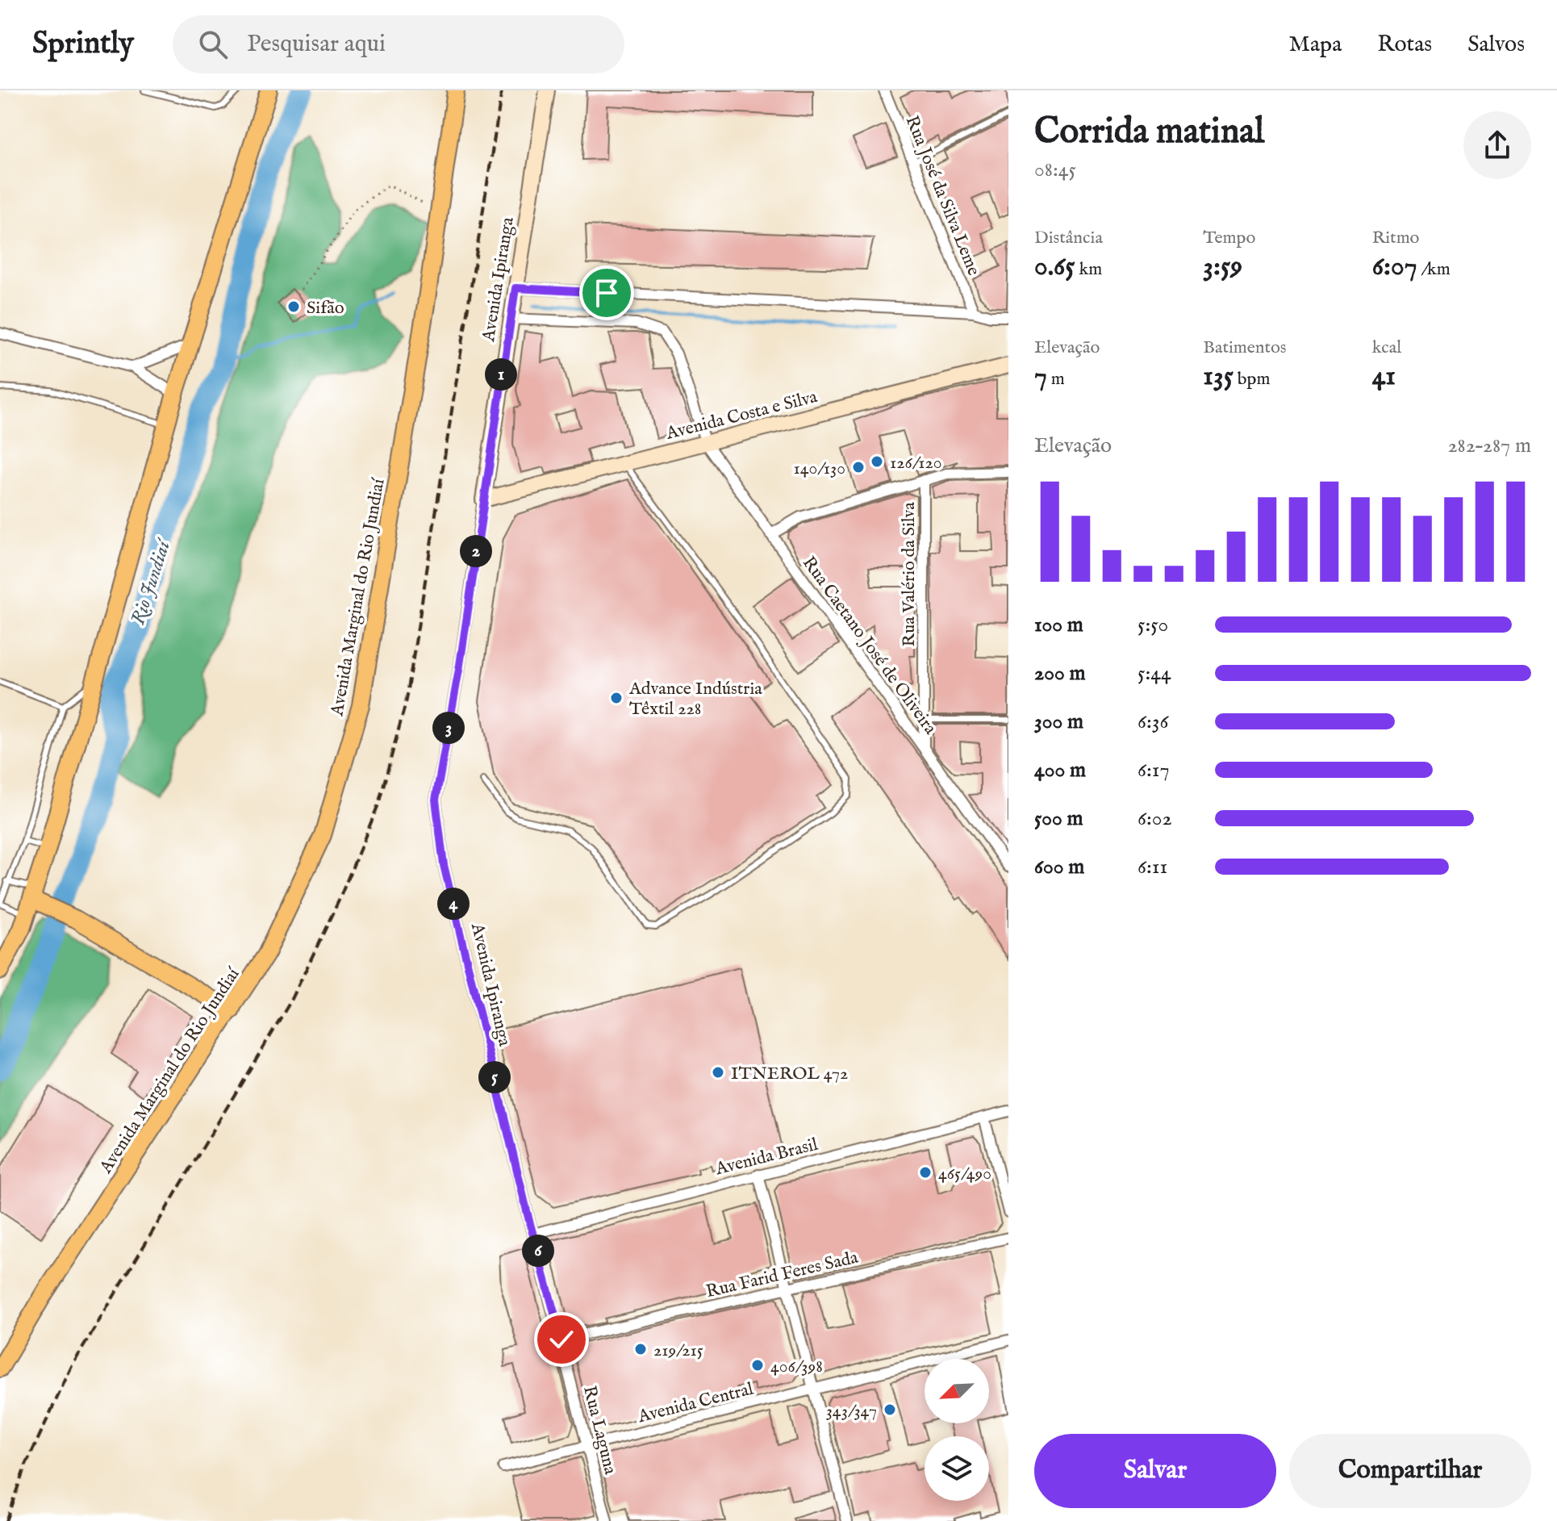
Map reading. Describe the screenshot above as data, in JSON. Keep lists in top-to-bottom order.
{
  "streets": {
    "main road": ["Avenida Ipiranga", "Avenida Costa e Silva", "Avenida Marginal do Rio Jundiaí"],
    "street": [
      "Rua José da Silva Leme",
      "Rua Valério da Silva",
      "Rua Caetano José de Oliveira",
      "Avenida Brasil",
      "Rua Farid Feres Sada",
      "Avenida Central",
      "Rua Laguna"
    ]
  },
  "crossings": [
    ["Avenida Ipiranga", "Avenida Costa e Silva"],
    ["Avenida Ipiranga", "Rua Caetano José de Oliveira"],
    ["Avenida Ipiranga", "Avenida Brasil"],
    ["Avenida Ipiranga", "Rua Laguna"],
    ["Avenida Costa e Silva", "Rua Caetano José de Oliveira"],
    ["Rua Valério da Silva", "Rua Caetano José de Oliveira"],
    ["Avenida Brasil", "Rua Laguna"],
    ["Rua Farid Feres Sada", "Rua Laguna"],
    ["Avenida Central", "Rua Laguna"]
  ],
  "water": ["Rio Jundiaí"],
  "places": [
    "Sifão",
    "126/120",
    "140/130",
    "Advance Indústria Têxtil 228",
    "ITNEROL 472",
    "465/490",
    "219/215",
    "406/398",
    "343/347"
  ],
  "north": "bottom left",
  "page": {
    "header": "Sprintly",
    "search": "Pesquisar aqui",
    "nav": ["Mapa", "Rotas", "Salvos"],
    "heading": ["Corrida matinal", "08:45"],
    "stats": [
      ["Distância", "0.65 km"],
      ["Tempo", "3:59"],
      ["Ritmo", "6:07 /km"],
      ["Elevação", "7 m"],
      ["Batimentos", "135 bpm"],
      ["kcal", "41"]
    ],
    "pins": [
      "1",
      "2",
      "3",
      "4",
      "5",
      "6"
    ],
    "chart": ["Elevação", "282–287 m"],
    "list": [
      {
        "name": "100 m",
        "note": "5:50"
      },
      {
        "name": "200 m",
        "note": "5:44"
      },
      {
        "name": "300 m",
        "note": "6:36"
      },
      {
        "name": "400 m",
        "note": "6:17"
      },
      {
        "name": "500 m",
        "note": "6:02"
      },
      {
        "name": "600 m",
        "note": "6:11"
      }
    ],
    "buttons": ["Salvar", "Compartilhar"]
  }
}
